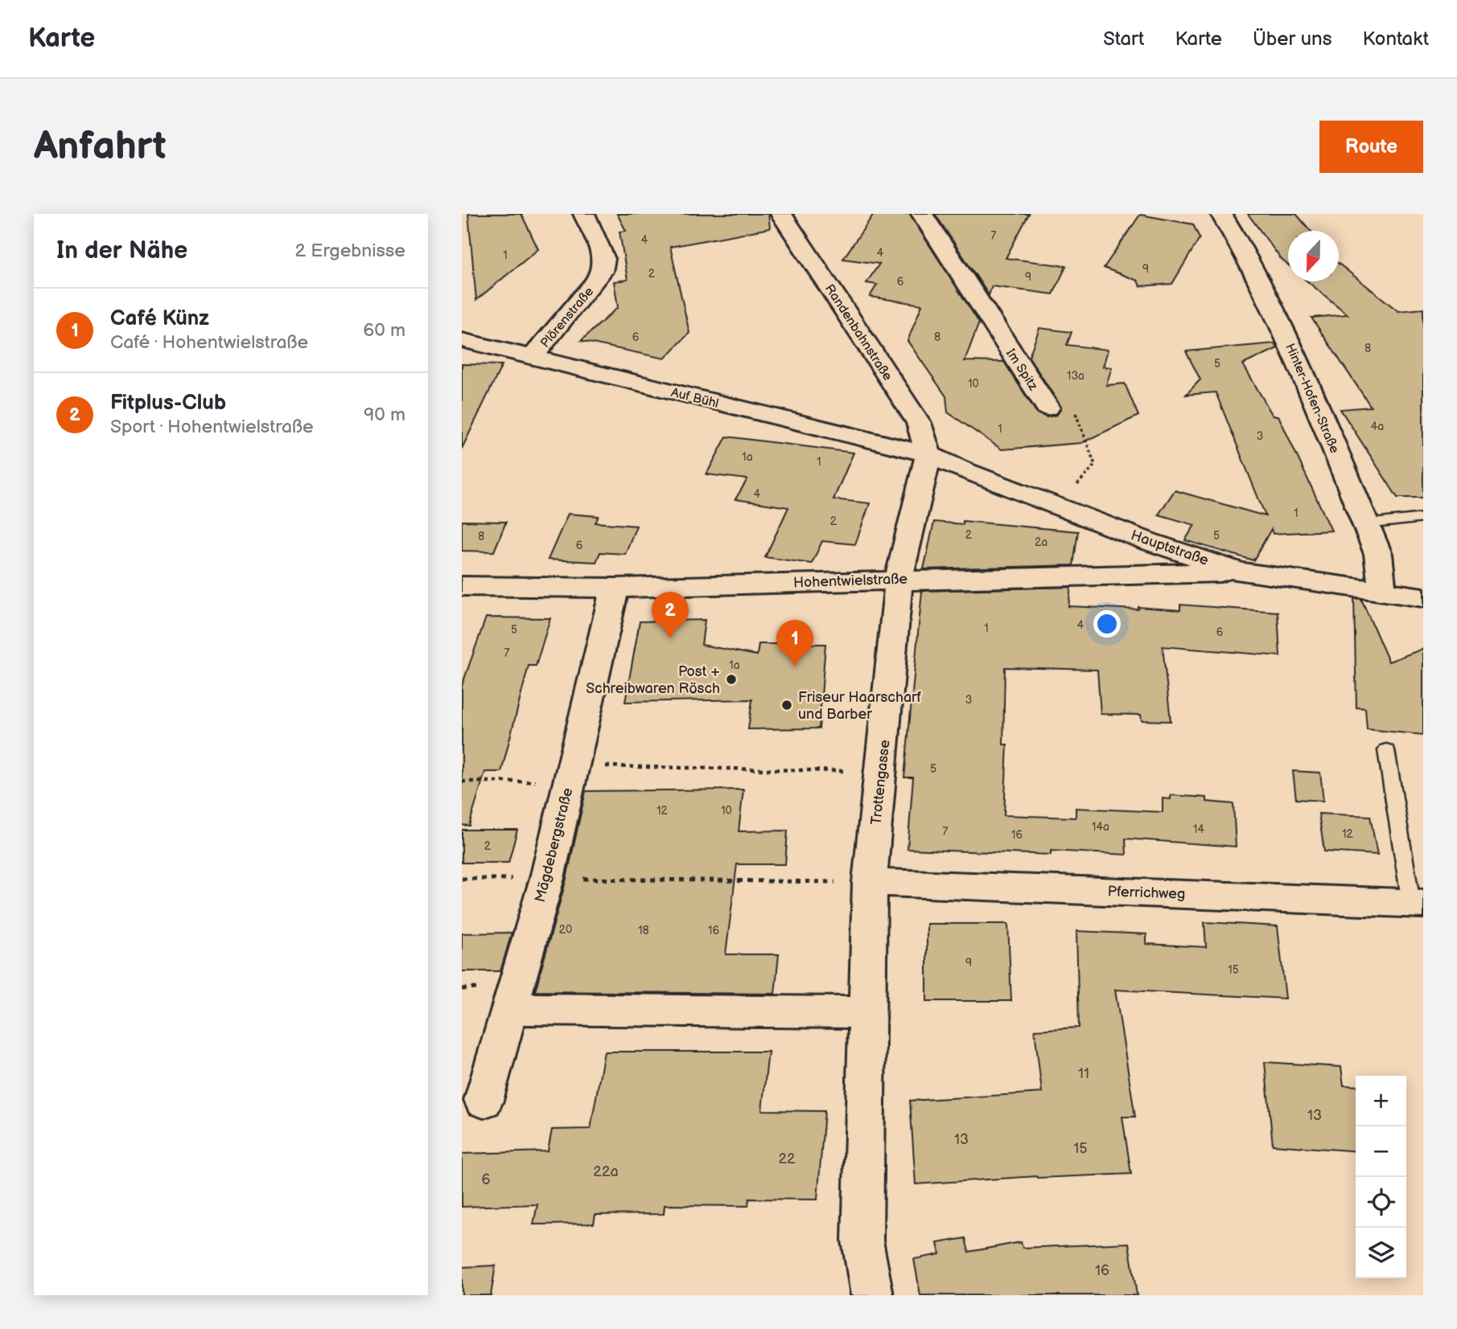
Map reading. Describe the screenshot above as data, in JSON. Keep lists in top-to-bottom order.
{
  "streets": {
    "street": [
      "Plörenstraße",
      "Randenbahnstraße",
      "Im Spitz",
      "Auf Bühl",
      "Hinter-Hofen-Straße",
      "Hauptstraße",
      "Hohentwielstraße",
      "Trottengasse",
      "Mägdebergstraße",
      "Pferrichweg"
    ]
  },
  "crossings": [
    ["Plörenstraße", "Auf Bühl"],
    ["Randenbahnstraße", "Auf Bühl"],
    ["Randenbahnstraße", "Hauptstraße"],
    ["Randenbahnstraße", "Trottengasse"],
    ["Auf Bühl", "Hauptstraße"],
    ["Auf Bühl", "Trottengasse"],
    ["Hinter-Hofen-Straße", "Hauptstraße"],
    ["Hauptstraße", "Hohentwielstraße"],
    ["Hauptstraße", "Trottengasse"],
    ["Hohentwielstraße", "Trottengasse"],
    ["Hohentwielstraße", "Mägdebergstraße"],
    ["Trottengasse", "Pferrichweg"]
  ],
  "places": ["Post + Schreibwaren Rösch", "Friseur Haarscharf und Barber"],
  "house_numbers": [
    "7",
    "4",
    "4",
    "1",
    "9",
    "2",
    "9",
    "6",
    "6",
    "8",
    "8",
    "5",
    "13a",
    "10",
    "4a",
    "1",
    "3",
    "1a",
    "1",
    "4",
    "1",
    "2",
    "2",
    "5",
    "8",
    "2a",
    "6",
    "4",
    "1",
    "5",
    "6",
    "7",
    "1a",
    "3",
    "5",
    "12",
    "10",
    "14a",
    "14",
    "7",
    "12",
    "16",
    "2",
    "20",
    "18",
    "16",
    "9",
    "15",
    "11",
    "13",
    "13",
    "15",
    "22",
    "22a",
    "6",
    "16"
  ],
  "north": "bottom",
  "page": {
    "header": "Karte",
    "nav": [
      "Start",
      "Karte",
      "Über uns",
      "Kontakt"
    ],
    "buttons": "Route",
    "title": "Anfahrt",
    "heading": ["In der Nähe", "2 Ergebnisse"],
    "list": [
      {
        "mark": "1",
        "name": "Café Künz",
        "note": "Café · Hohentwielstraße",
        "value": "60 m"
      },
      {
        "mark": "2",
        "name": "Fitplus-Club",
        "note": "Sport · Hohentwielstraße",
        "value": "90 m"
      }
    ],
    "pins": ["2", "1"],
    "map_buttons": ["+", "−"]
  }
}
